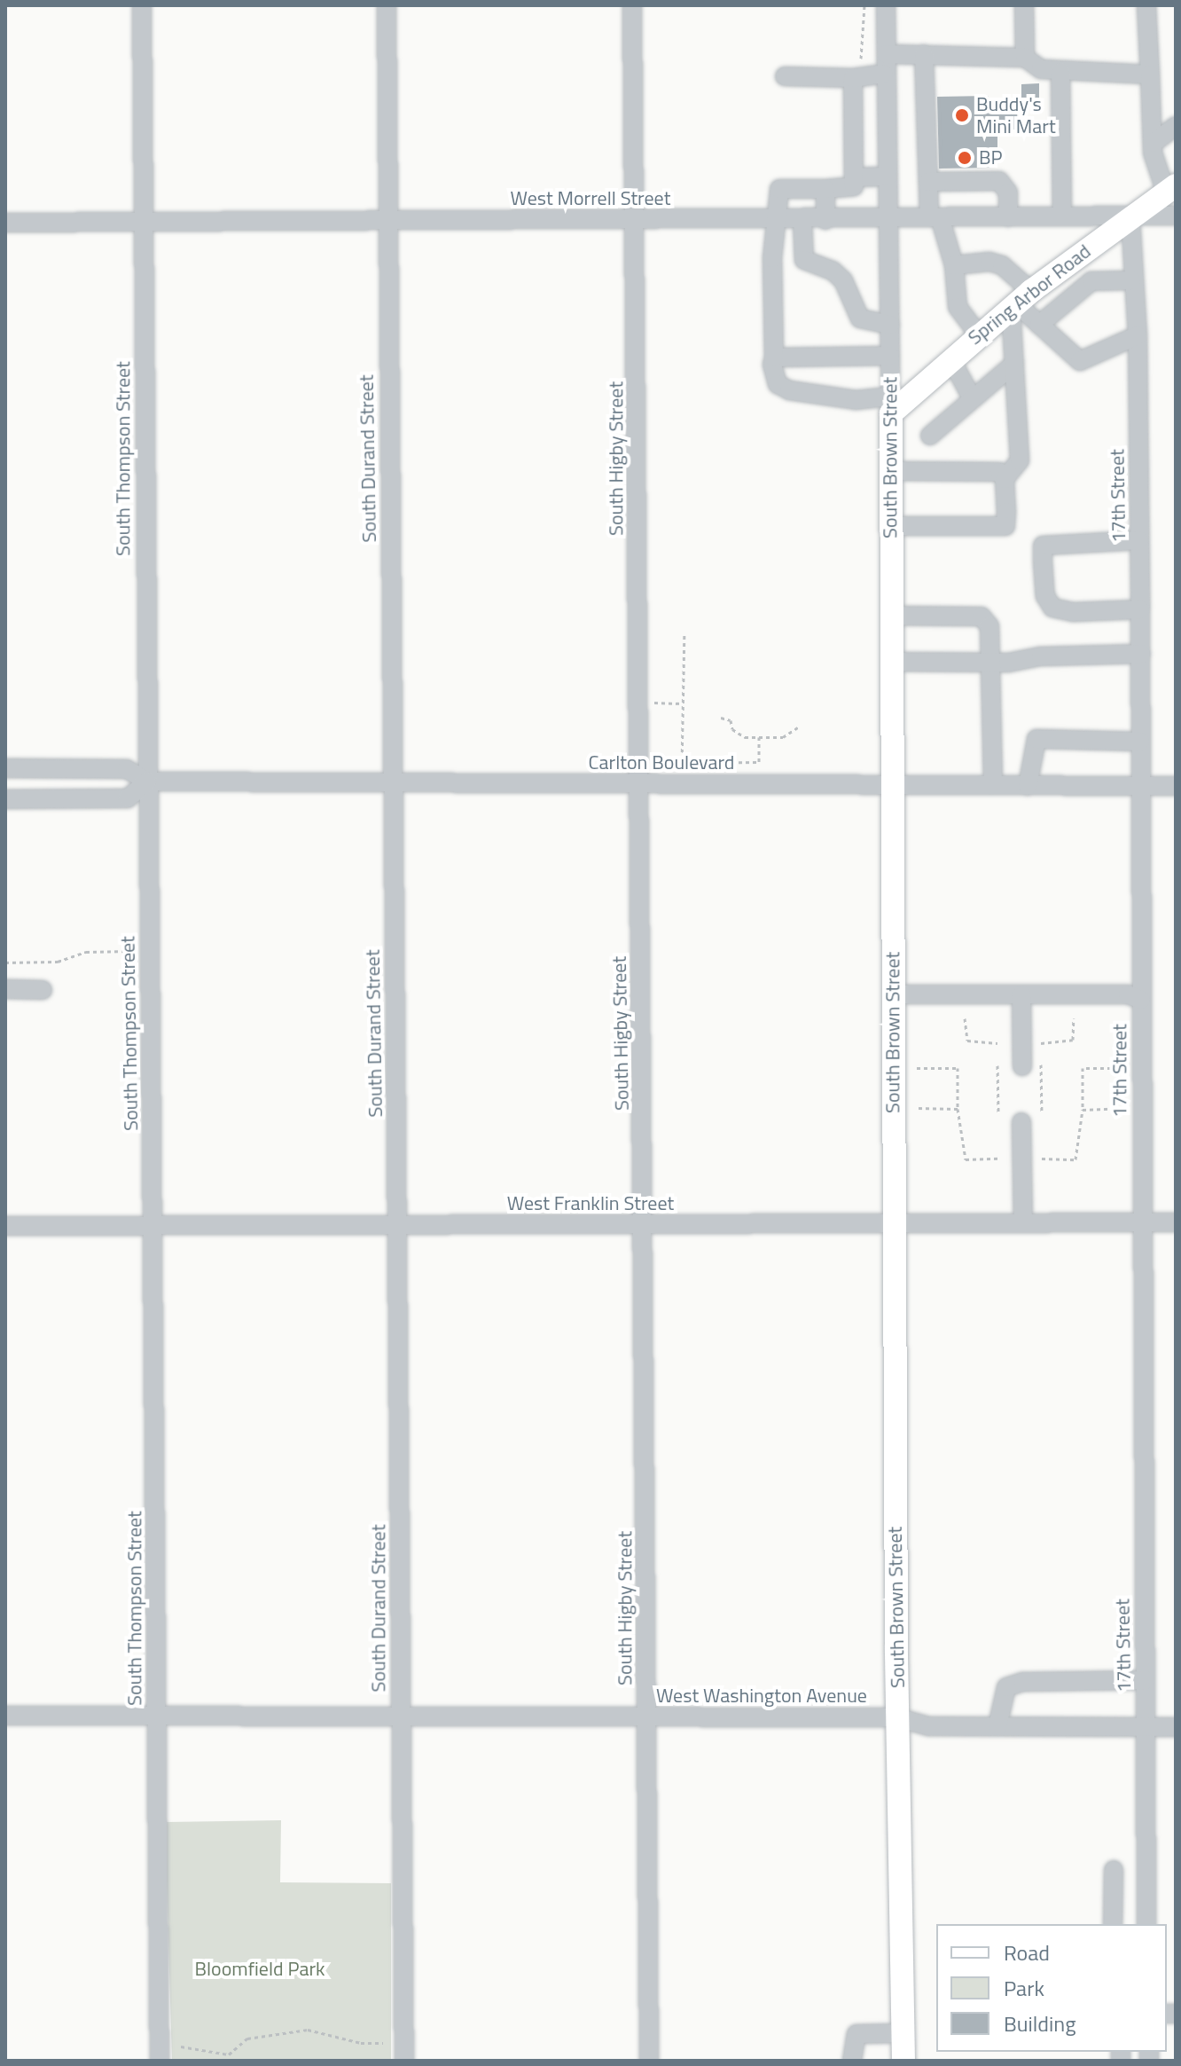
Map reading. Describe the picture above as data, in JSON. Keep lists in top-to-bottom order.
{
  "streets": {
    "main road": ["Spring Arbor Road", "South Brown Street"],
    "street": [
      "West Morrell Street",
      "South Thompson Street",
      "South Durand Street",
      "South Higby Street",
      "17th Street",
      "Carlton Boulevard",
      "West Franklin Street",
      "West Washington Avenue"
    ]
  },
  "crossings": [
    ["West Morrell Street", "Spring Arbor Road"],
    ["West Morrell Street", "South Brown Street"],
    ["West Morrell Street", "South Thompson Street"],
    ["West Morrell Street", "South Durand Street"],
    ["West Morrell Street", "South Higby Street"],
    ["West Morrell Street", "17th Street"],
    ["Spring Arbor Road", "South Brown Street"],
    ["Spring Arbor Road", "17th Street"],
    ["South Brown Street", "Carlton Boulevard"],
    ["South Brown Street", "West Franklin Street"],
    ["South Brown Street", "West Washington Avenue"],
    ["South Thompson Street", "Carlton Boulevard"],
    ["South Thompson Street", "West Franklin Street"],
    ["South Thompson Street", "West Washington Avenue"],
    ["South Durand Street", "Carlton Boulevard"],
    ["South Durand Street", "West Franklin Street"],
    ["South Durand Street", "West Washington Avenue"],
    ["South Higby Street", "Carlton Boulevard"],
    ["South Higby Street", "West Franklin Street"],
    ["South Higby Street", "West Washington Avenue"],
    ["17th Street", "Carlton Boulevard"],
    ["17th Street", "West Franklin Street"],
    ["17th Street", "West Washington Avenue"]
  ],
  "parks": ["Bloomfield Park"],
  "places": ["Buddy's Mini Mart", "BP"],
  "legend": ["Road", "Park", "Building"]
}
